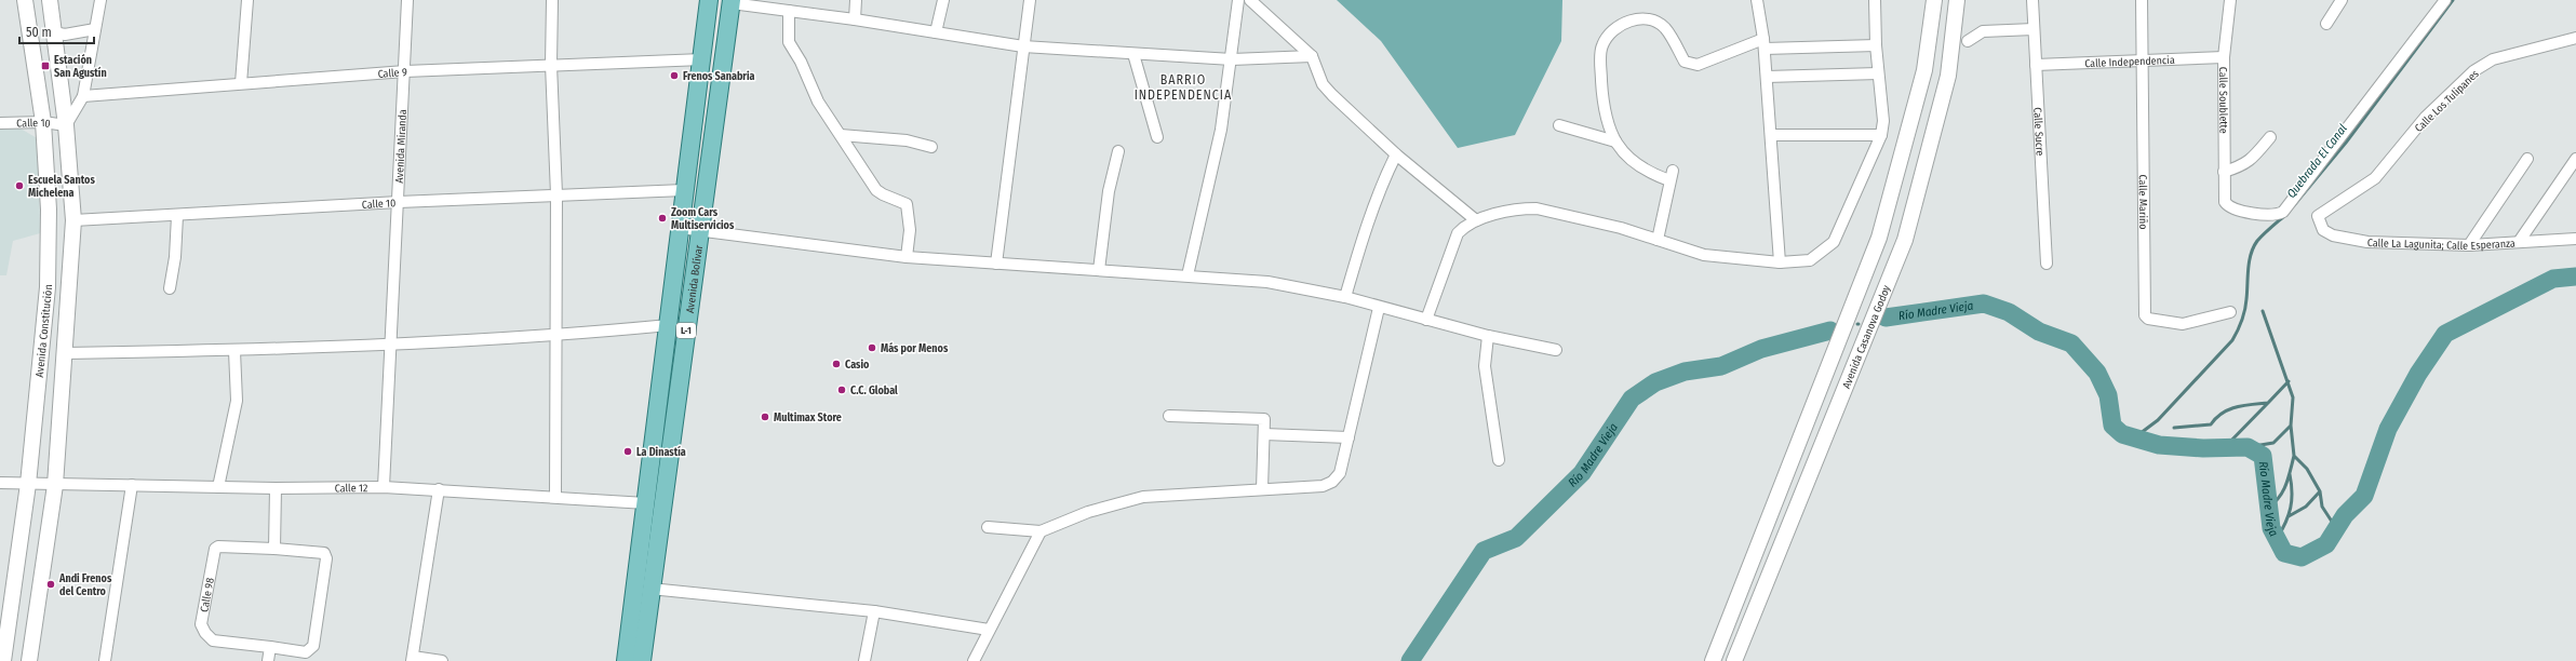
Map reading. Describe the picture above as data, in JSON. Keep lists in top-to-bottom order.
{
  "streets": {
    "main road": ["Avenida Bolívar", "L-1"],
    "street": [
      "Calle Independencia",
      "Calle 9",
      "Calle Soublette",
      "Calle Los Tulipanes",
      "Calle 10",
      "Calle Sucre",
      "Avenida Miranda",
      "Calle Mariño",
      "Calle La Lagunita; Calle Esperanza",
      "Avenida Constitución",
      "Avenida Casanova Godoy",
      "Calle 12",
      "Calle 98"
    ]
  },
  "crossings": [
    ["Calle Independencia", "Calle Soublette"],
    ["Calle Independencia", "Calle Sucre"],
    ["Calle Independencia", "Calle Mariño"],
    ["Calle 9", "Avenida Miranda"],
    ["Calle 9", "Avenida Bolívar"],
    ["Calle Los Tulipanes", "Calle La Lagunita; Calle Esperanza"],
    ["Calle 10", "Avenida Miranda"],
    ["Calle 10", "Avenida Bolívar"],
    ["Calle 10", "Avenida Constitución"],
    ["Avenida Miranda", "Calle 12"],
    ["Avenida Bolívar", "Calle 12"],
    ["Avenida Constitución", "Calle 12"]
  ],
  "districts": ["BARRIO INDEPENDENCIA"],
  "water": ["Quebrada El Canal", "Río Madre Vieja"],
  "places": {
    "transit": ["Estación San Agustín"],
    "other": [
      "Frenos Sanabria",
      "Escuela Santos Michelena",
      "Zoom Cars Multiservicios",
      "Más por Menos",
      "Casio",
      "C.C. Global",
      "Multimax Store",
      "La Dinastía",
      "Andi Frenos del Centro"
    ]
  },
  "scale_bar": "50 m"
}
